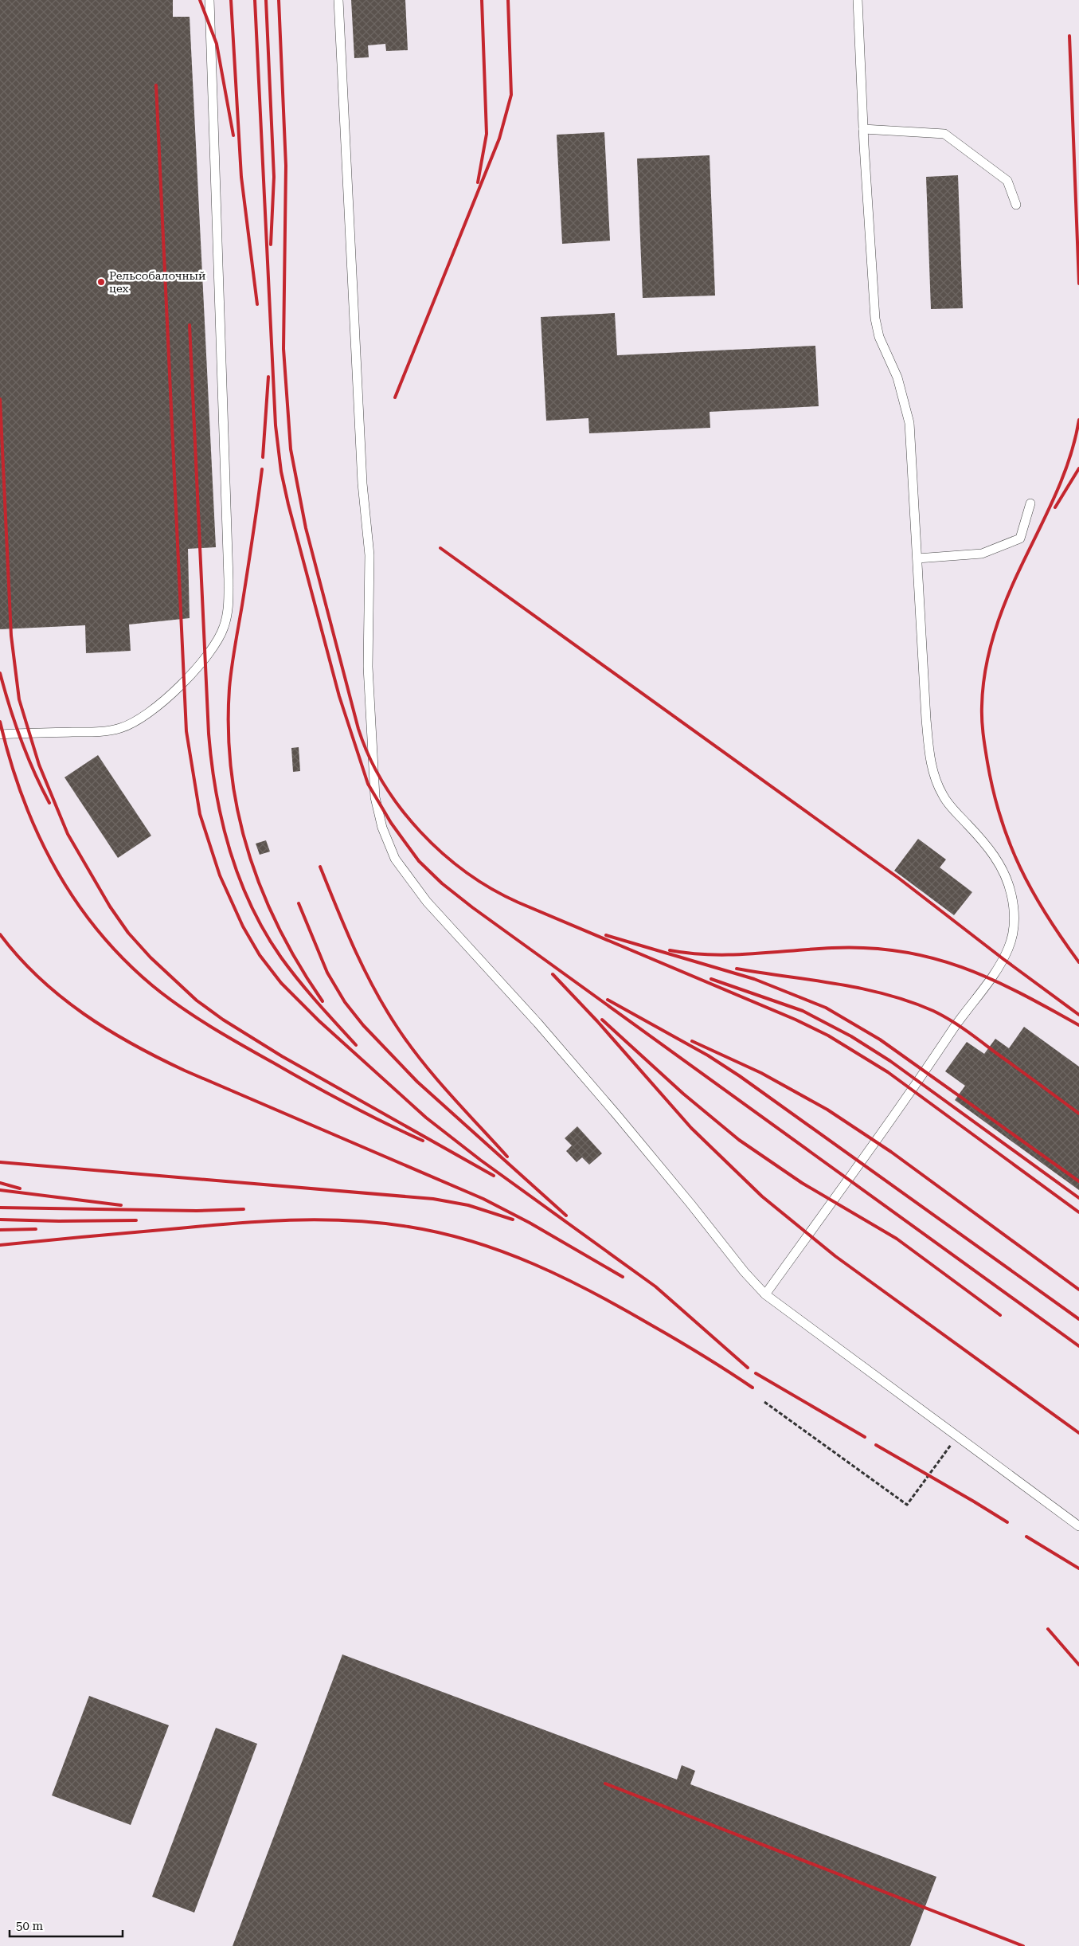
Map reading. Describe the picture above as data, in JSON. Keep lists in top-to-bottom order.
{
  "places": ["Рельсобалочный цех"],
  "scale_bar": "50 m"
}
